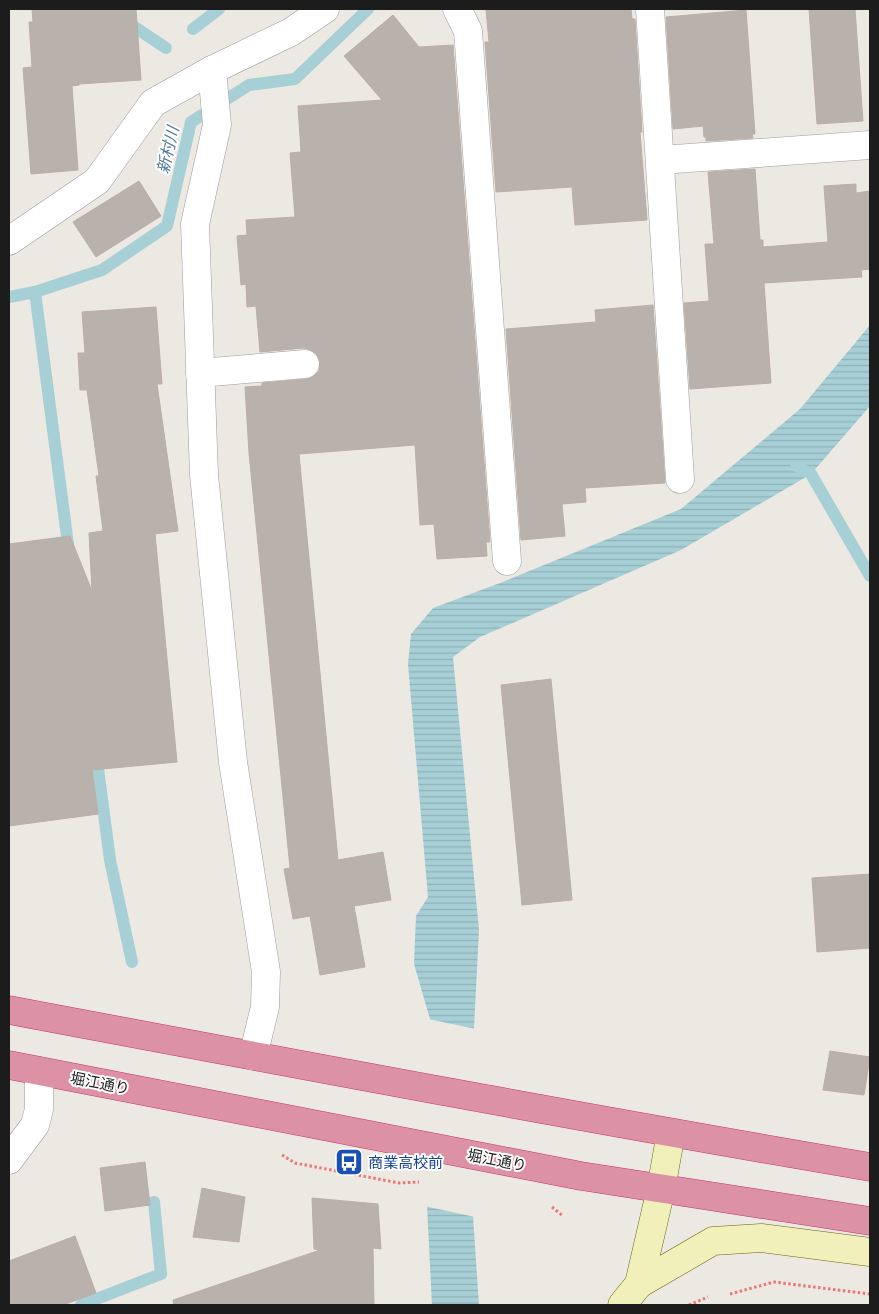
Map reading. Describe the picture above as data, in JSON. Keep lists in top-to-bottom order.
{
  "streets": {
    "highway": ["堀江通り"]
  },
  "water": ["新村川"],
  "places": {
    "bus stop": ["商業高校前"]
  }
}
